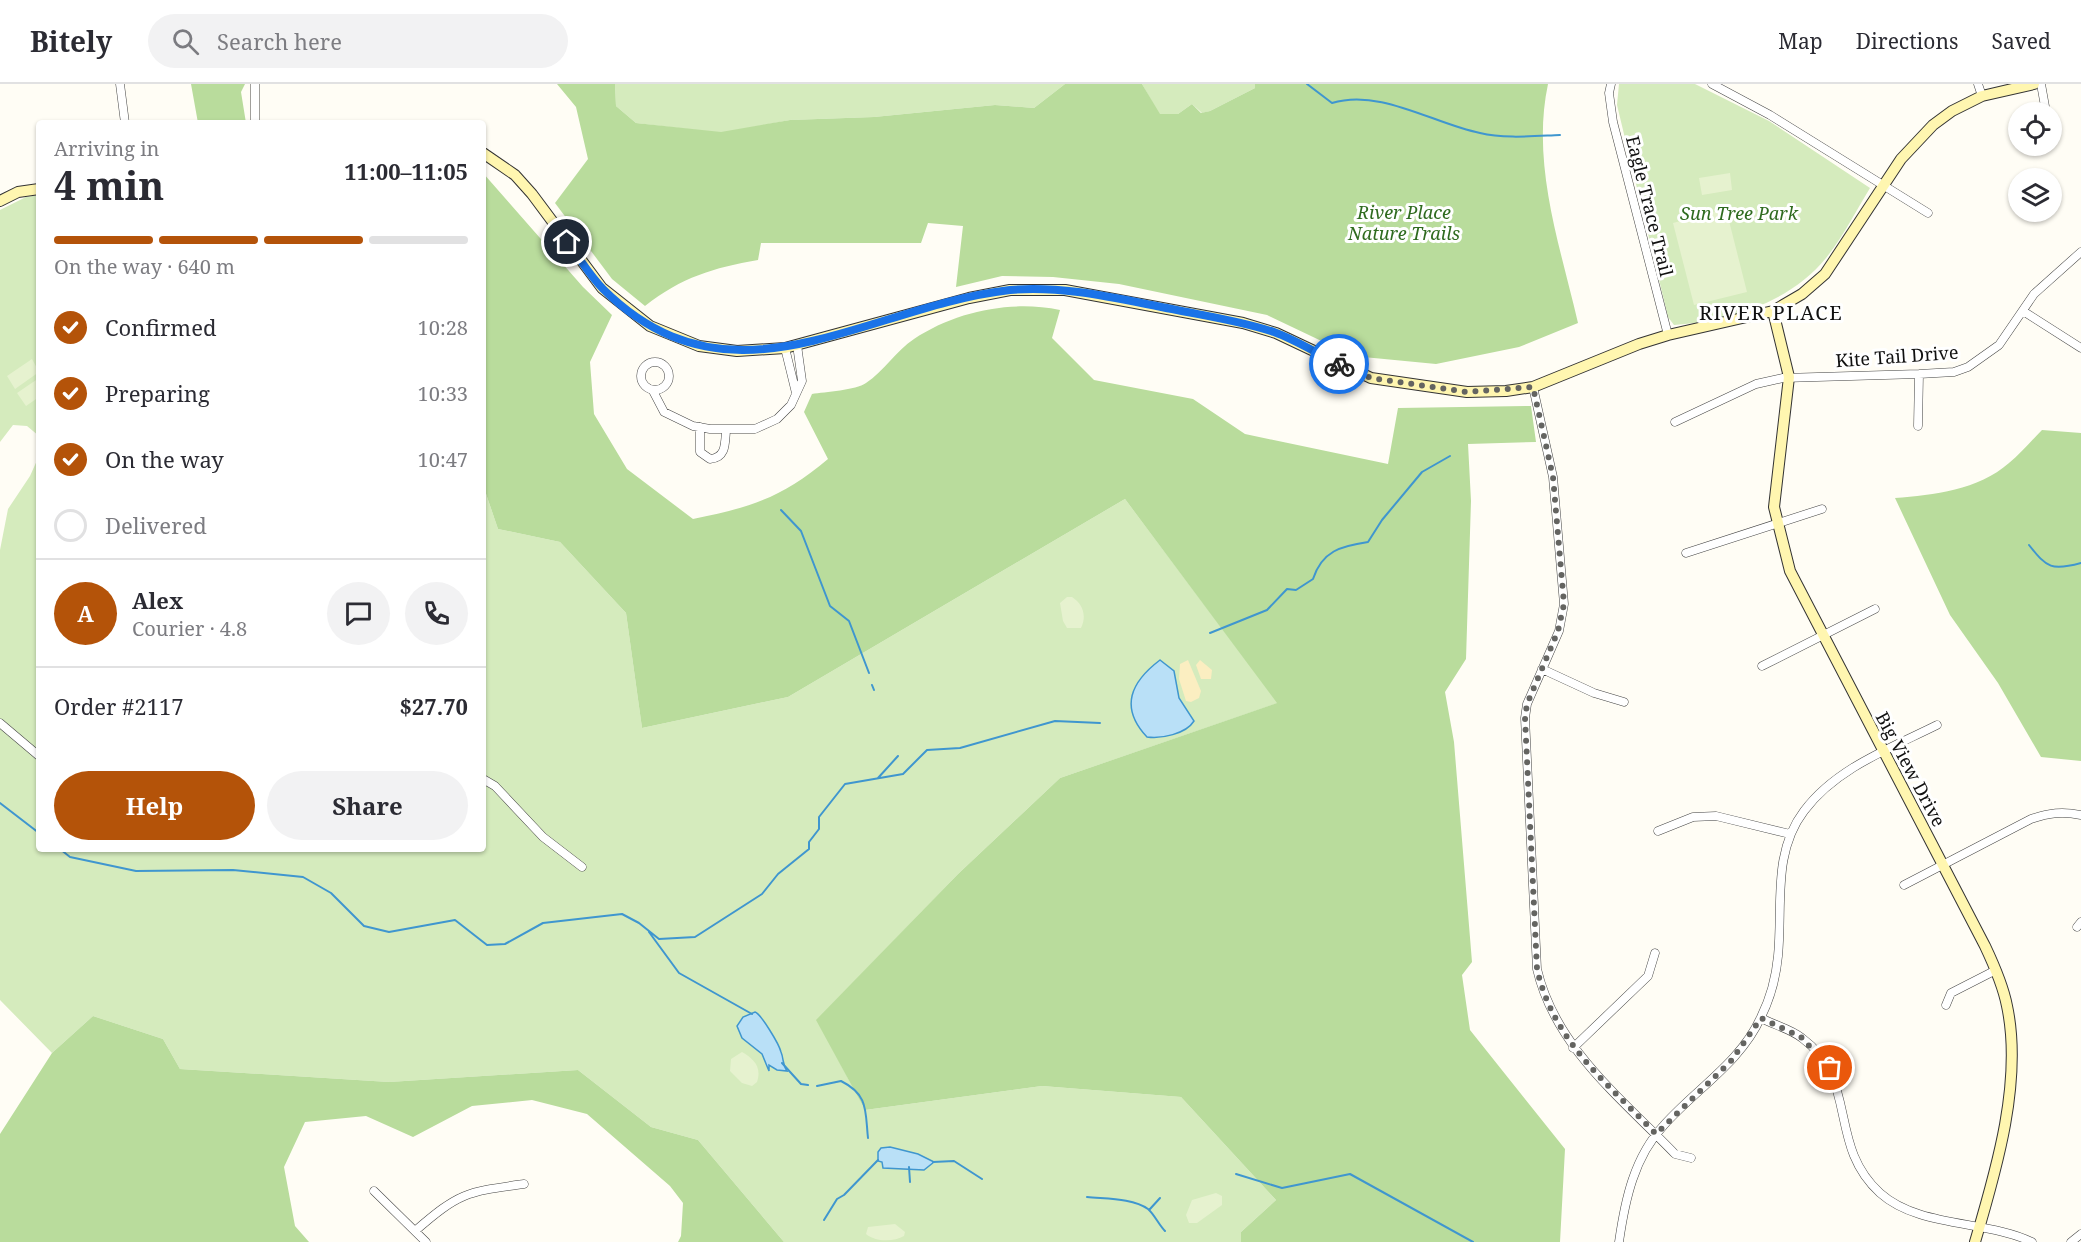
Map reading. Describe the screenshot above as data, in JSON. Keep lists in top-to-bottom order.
{
  "streets": {
    "street": ["Eagle Trace Trail", "Kite Tail Drive", "Big View Drive"]
  },
  "crossings": [
    ["Kite Tail Drive", "Big View Drive"]
  ],
  "districts": ["RIVER PLACE"],
  "parks": ["River Place Nature Trails", "Sun Tree Park"],
  "page": {
    "header": "Bitely",
    "search": "Search here",
    "nav": ["Map", "Directions", "Saved"],
    "heading": ["4 min", "Arriving in", "11:00–11:05"],
    "panel": [
      "Alex",
      "Courier · 4.8",
      "Order #2117",
      "$27.70"
    ],
    "bar": "On the way · 640 m",
    "list": [
      ["Confirmed", "10:28"],
      ["Preparing", "10:33"],
      ["On the way", "10:47"],
      "Delivered"
    ],
    "round": "A",
    "buttons": ["Help", "Share"]
  }
}
